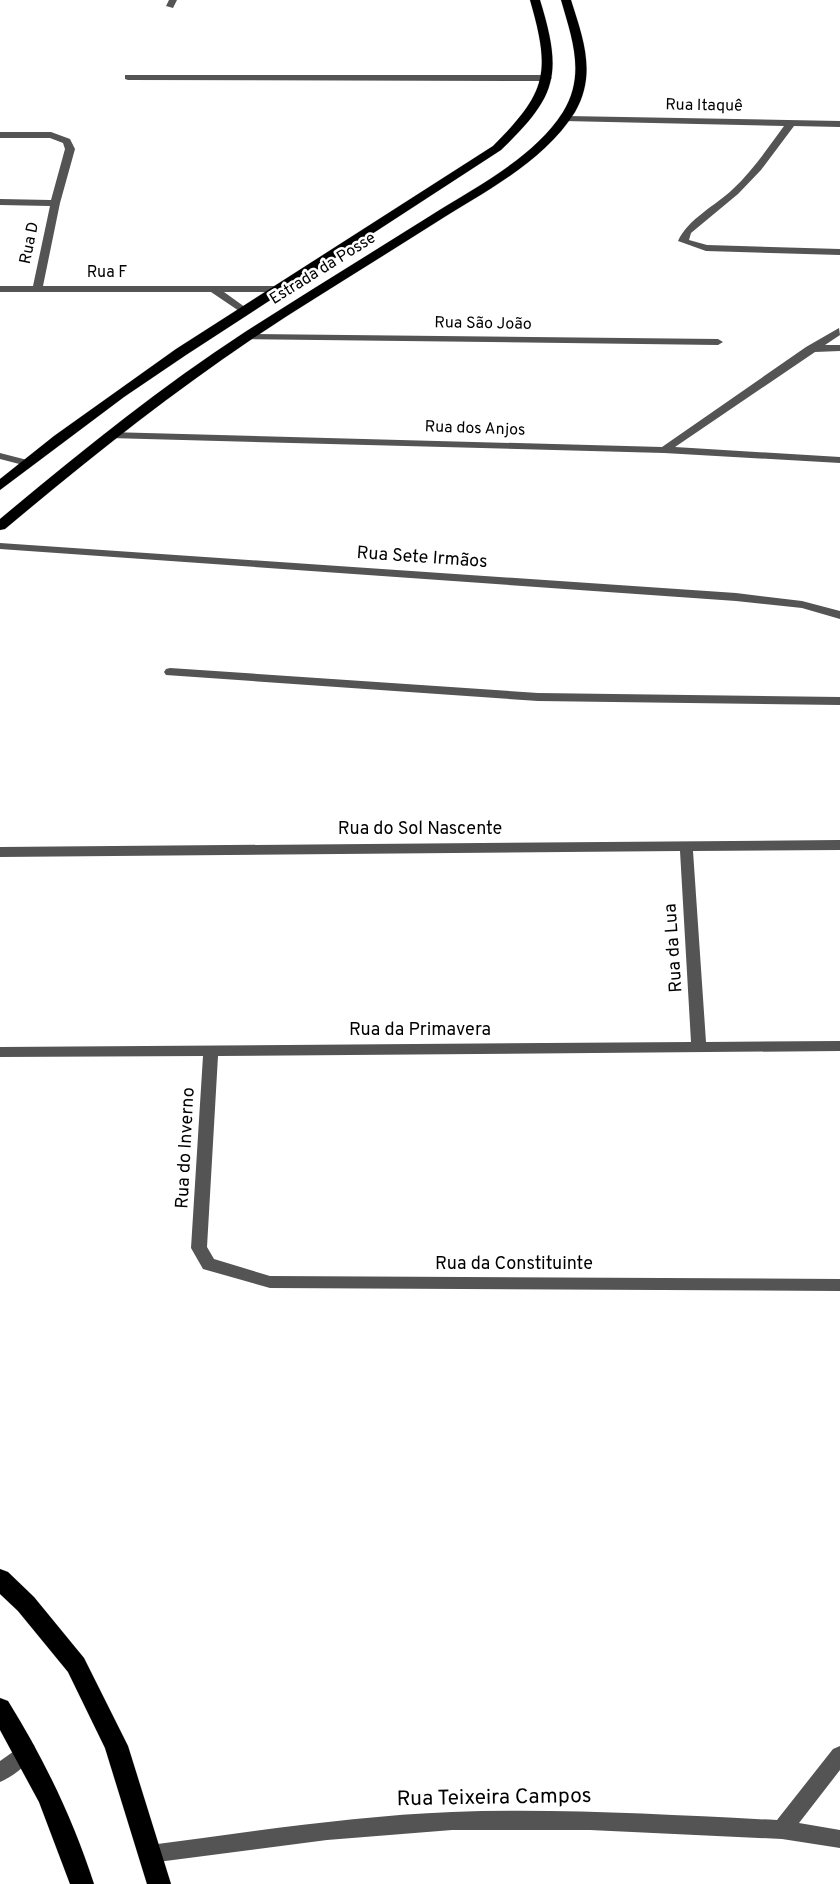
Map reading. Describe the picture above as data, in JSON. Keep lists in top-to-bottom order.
{
  "streets": {
    "main road": ["Estrada da Posse"],
    "street": [
      "Rua Itaquê",
      "Rua D",
      "Rua F",
      "Rua São João",
      "Rua dos Anjos",
      "Rua Sete Irmãos",
      "Rua do Sol Nascente",
      "Rua da Lua",
      "Rua da Primavera",
      "Rua do Inverno",
      "Rua da Constituinte",
      "Rua Teixeira Campos"
    ]
  },
  "crossings": [
    ["Rua Itaquê", "Estrada da Posse"],
    ["Rua D", "Rua F"],
    ["Estrada da Posse", "Rua F"],
    ["Estrada da Posse", "Rua São João"],
    ["Estrada da Posse", "Rua dos Anjos"],
    ["Rua do Sol Nascente", "Rua da Lua"],
    ["Rua da Lua", "Rua da Primavera"],
    ["Rua da Primavera", "Rua do Inverno"],
    ["Rua do Inverno", "Rua da Constituinte"]
  ]
}
